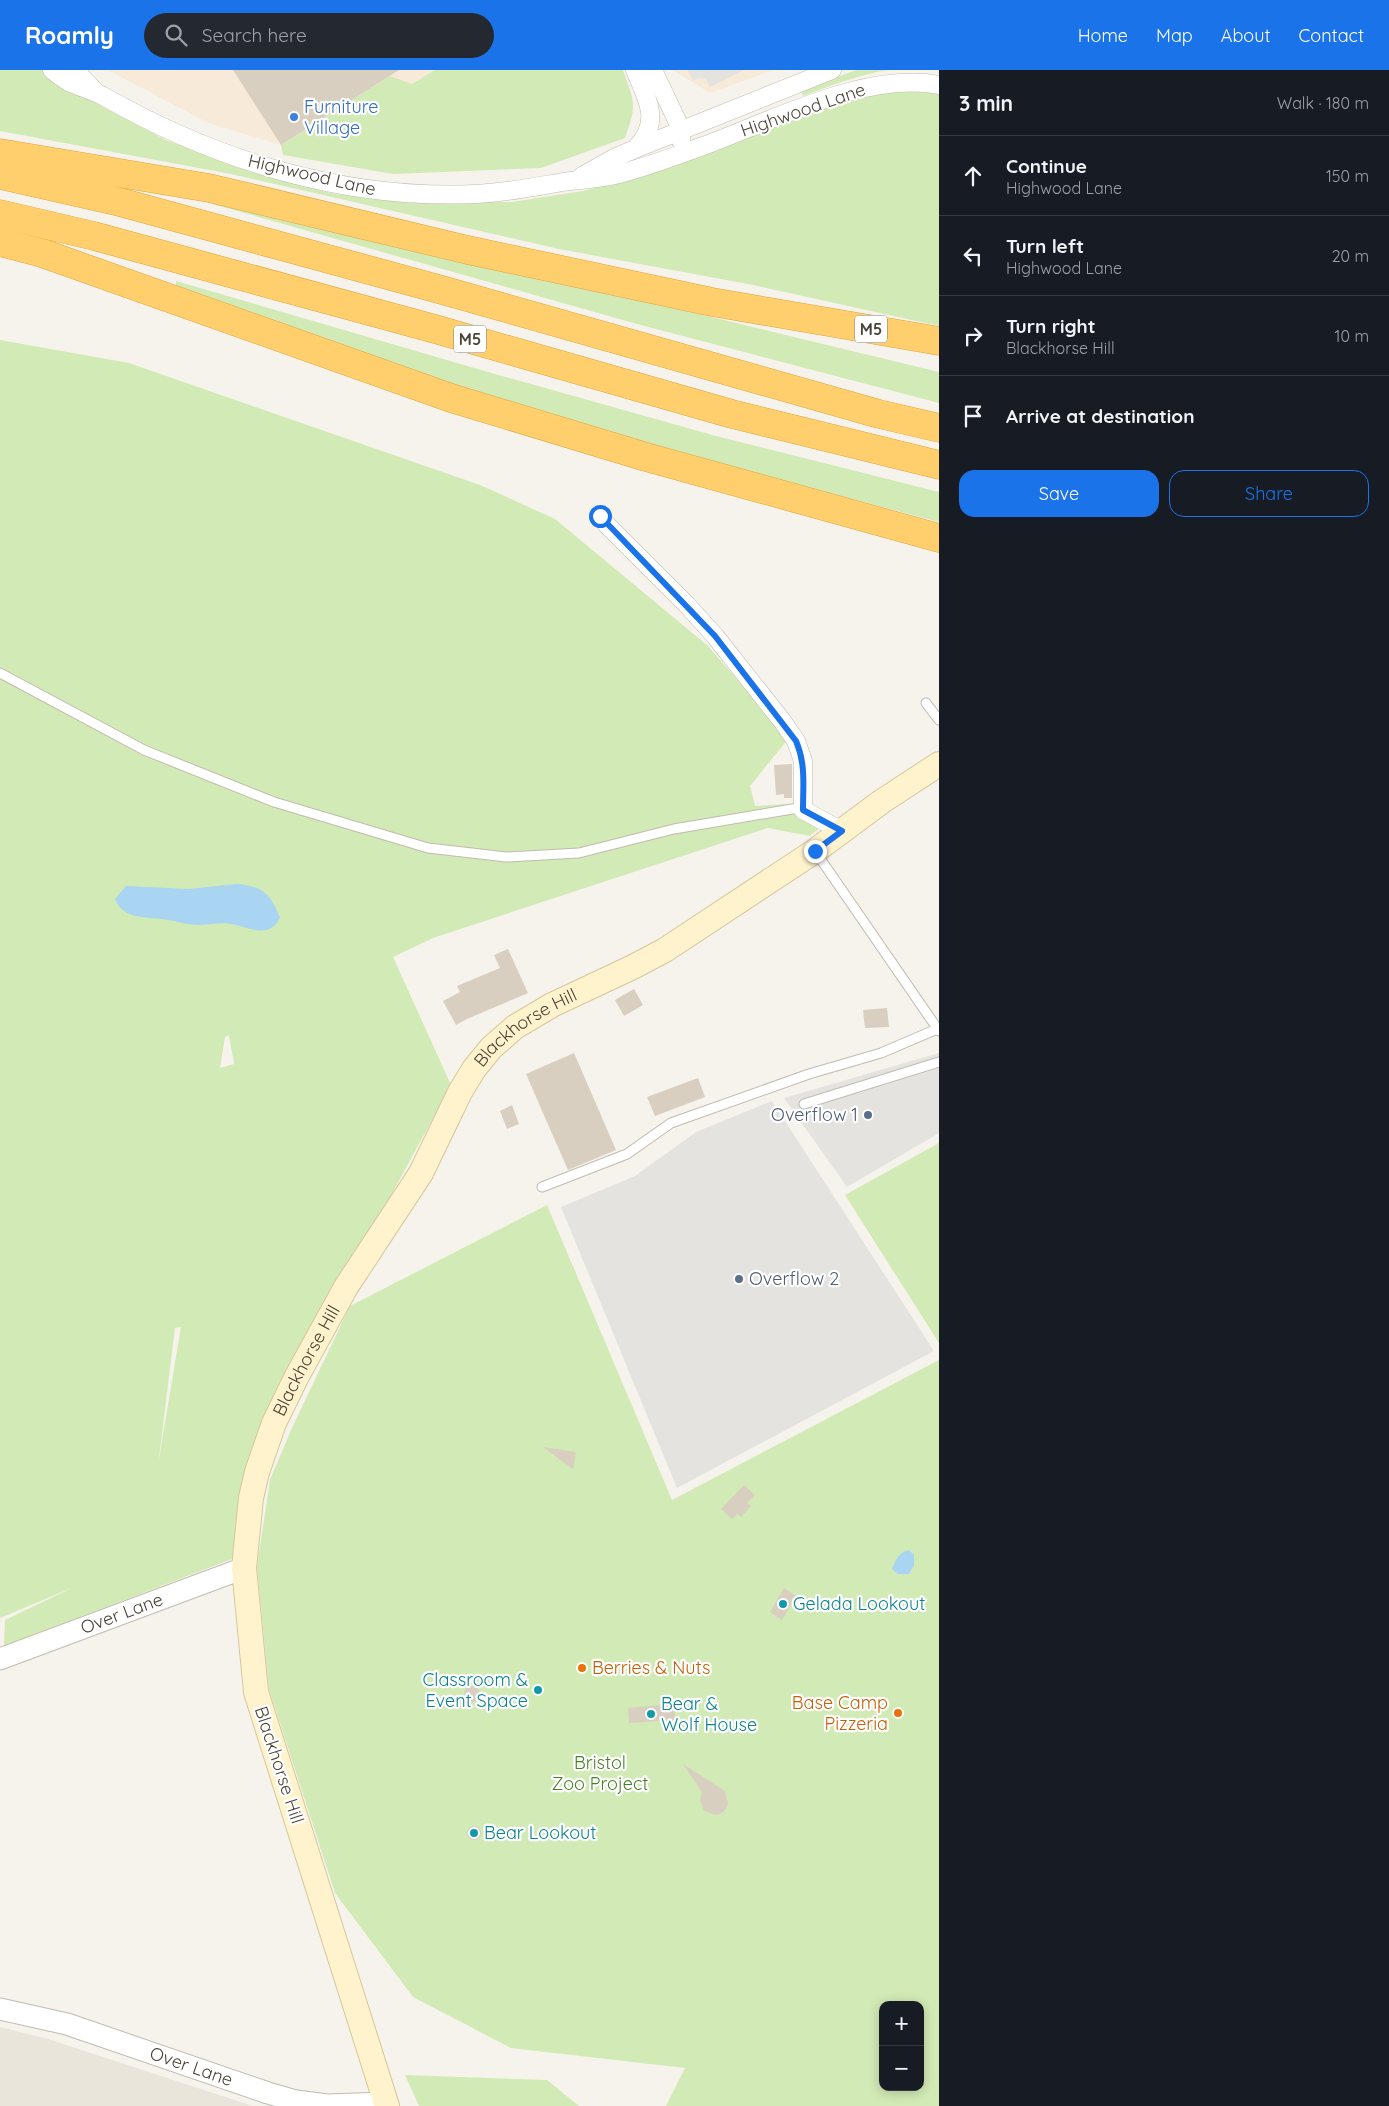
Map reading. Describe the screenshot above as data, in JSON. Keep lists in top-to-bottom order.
{
  "streets": {
    "highway": ["M5"],
    "main road": ["Blackhorse Hill"],
    "street": ["Highwood Lane", "Over Lane"]
  },
  "crossings": [
    ["Blackhorse Hill", "Over Lane"]
  ],
  "parks": ["Bristol Zoo Project"],
  "places": [
    "Furniture Village",
    "Overflow 1",
    "Overflow 2",
    "Gelada Lookout",
    "Berries & Nuts",
    "Classroom & Event Space",
    "Base Camp Pizzeria",
    "Bear & Wolf House",
    "Bear Lookout"
  ],
  "page": {
    "header": "Roamly",
    "search": "Search here",
    "nav": [
      "Home",
      "Map",
      "About",
      "Contact"
    ],
    "heading": ["3 min", "Walk · 180 m"],
    "list": [
      ["Continue", "Highwood Lane", "150 m"],
      ["Turn left", "Highwood Lane", "20 m"],
      ["Turn right", "Blackhorse Hill", "10 m"],
      "Arrive at destination"
    ],
    "buttons": ["Save", "Share"],
    "map_buttons": ["+", "−"]
  }
}
